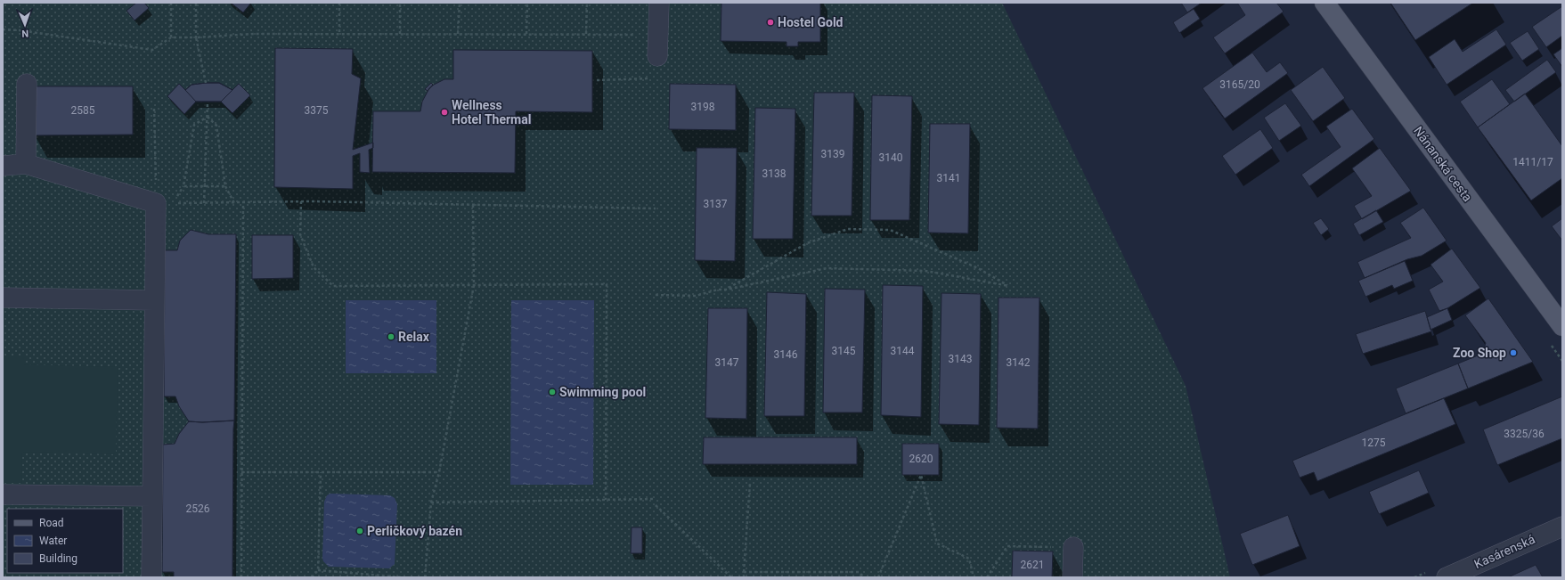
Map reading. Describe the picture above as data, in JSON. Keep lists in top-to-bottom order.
{
  "streets": {
    "main road": ["Nánanská cesta"],
    "street": ["Kasárenská"]
  },
  "places": [
    "Hostel Gold",
    "Wellness Hotel Thermal",
    "Relax",
    "Zoo Shop",
    "Swimming pool",
    "Perličkový bazén"
  ],
  "house_numbers": [
    "3165/20",
    "3198",
    "2585",
    "3375",
    "3139",
    "3140",
    "1411/17",
    "3138",
    "3141",
    "3137",
    "3145",
    "3144",
    "3146",
    "3143",
    "3147",
    "3142",
    "3325/36",
    "1275",
    "2620",
    "2526",
    "2621"
  ],
  "legend": ["Road", "Water", "Building"],
  "north": "bottom"
}
